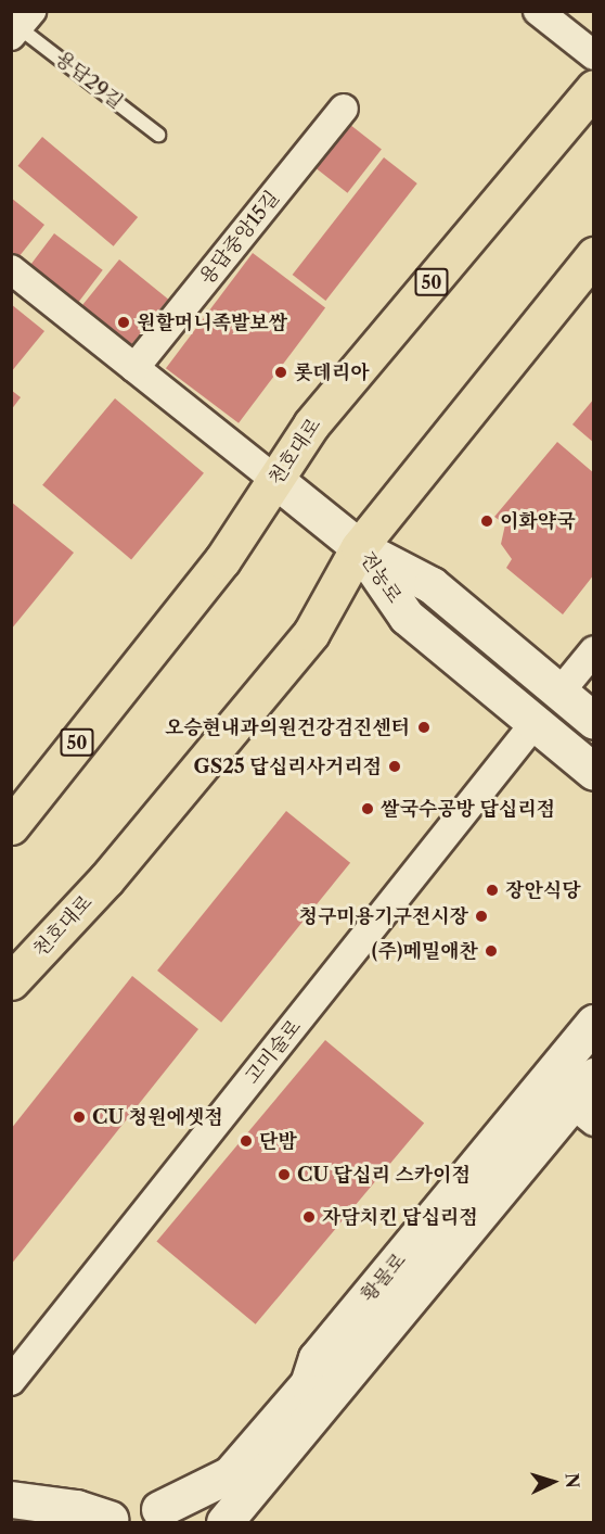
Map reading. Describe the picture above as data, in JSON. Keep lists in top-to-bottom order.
{
  "streets": {
    "main road": ["50", "천호대로"],
    "street": [
      "용답중앙15길",
      "전농로",
      "고미술로",
      "황물로"
    ],
    "lane": ["용답29길"]
  },
  "crossings": [
    ["천호대로", "전농로"],
    ["전농로", "고미술로"]
  ],
  "places": [
    "원할머니족발보쌈",
    "롯데리아",
    "이화약국",
    "오승현내과의원건강검진센터",
    "GS25 답십리사거리점",
    "쌀국수공방 답십리점",
    "장안식당",
    "청구미용기구전시장",
    "(주)메밀애찬",
    "CU 청원에셋점",
    "단밤",
    "CU 답십리 스카이점",
    "자담치킨 답십리점"
  ],
  "north": "right"
}
